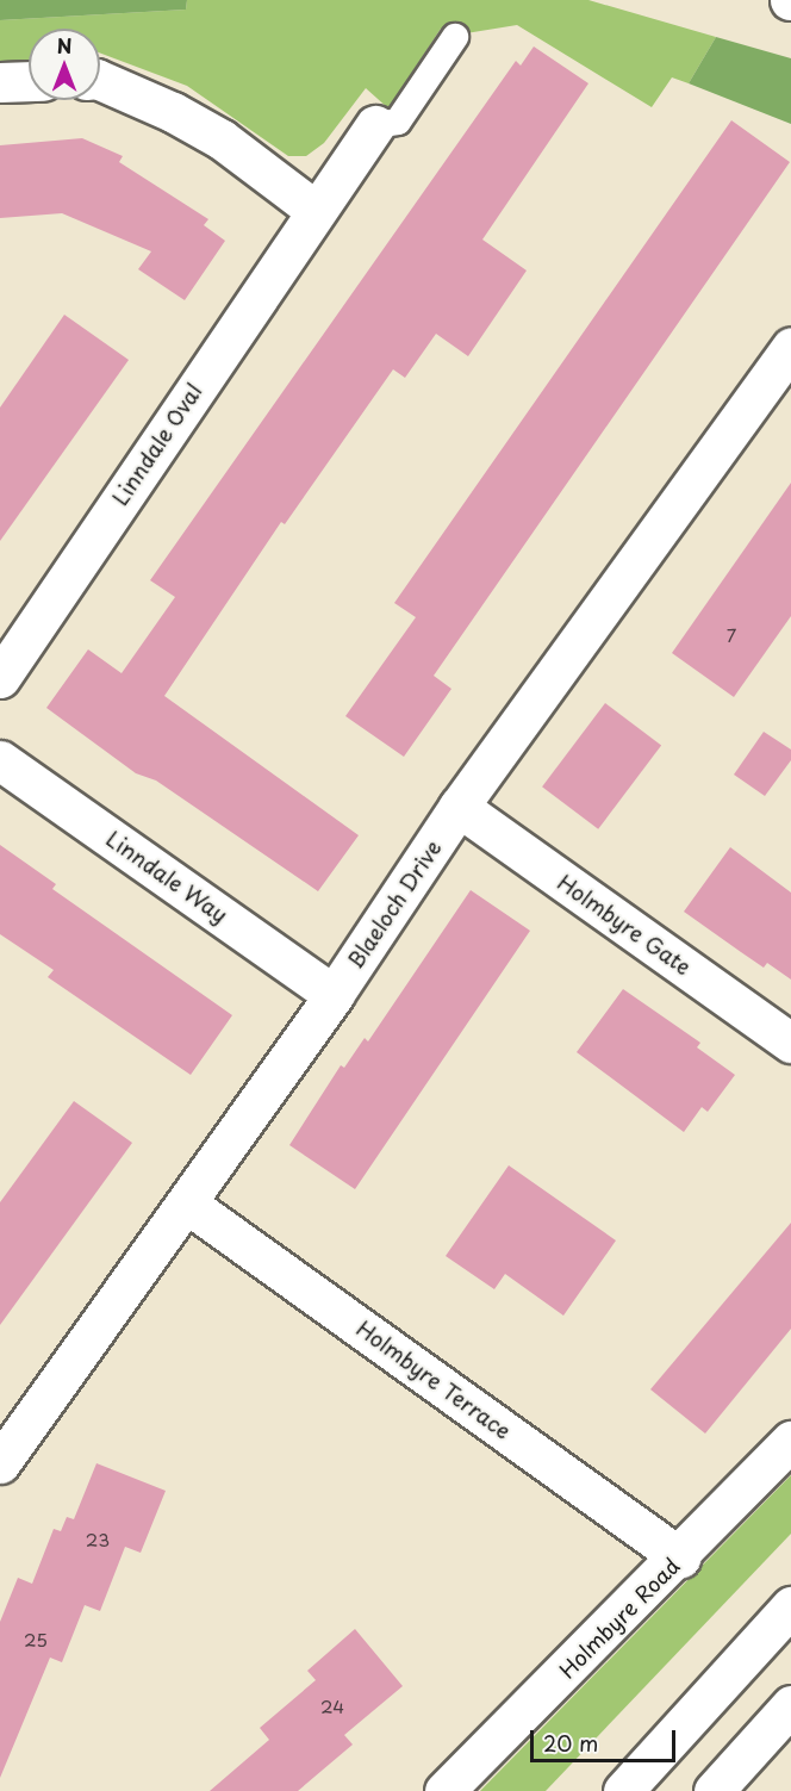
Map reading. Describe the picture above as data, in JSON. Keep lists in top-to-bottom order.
{
  "streets": {
    "street": [
      "Linndale Oval",
      "Linndale Way",
      "Blaeloch Drive",
      "Holmbyre Gate",
      "Holmbyre Terrace",
      "Holmbyre Road"
    ]
  },
  "crossings": [
    ["Linndale Way", "Blaeloch Drive"],
    ["Blaeloch Drive", "Holmbyre Gate"],
    ["Blaeloch Drive", "Holmbyre Terrace"],
    ["Holmbyre Terrace", "Holmbyre Road"]
  ],
  "house_numbers": [
    "7",
    "23",
    "25",
    "24"
  ],
  "scale_bar": "20 m",
  "north": "top"
}
